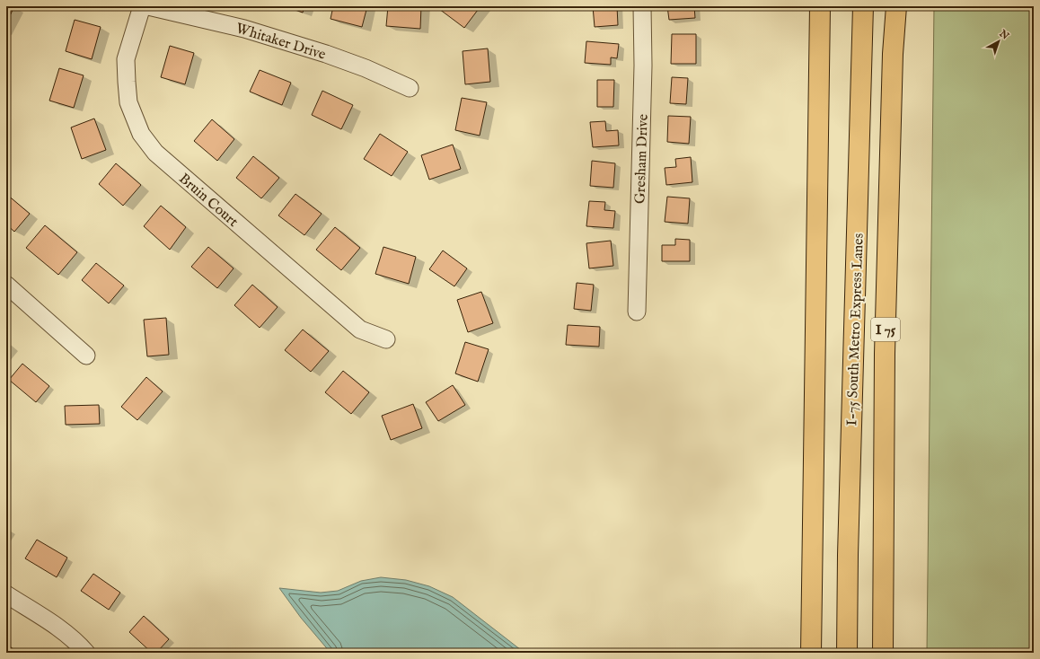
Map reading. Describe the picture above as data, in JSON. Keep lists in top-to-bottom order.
{
  "streets": {
    "highway": ["I-75 South Metro Express Lanes", "I 75"],
    "street": ["Whitaker Drive", "Gresham Drive", "Bruin Court"]
  },
  "north": "top right"
}
